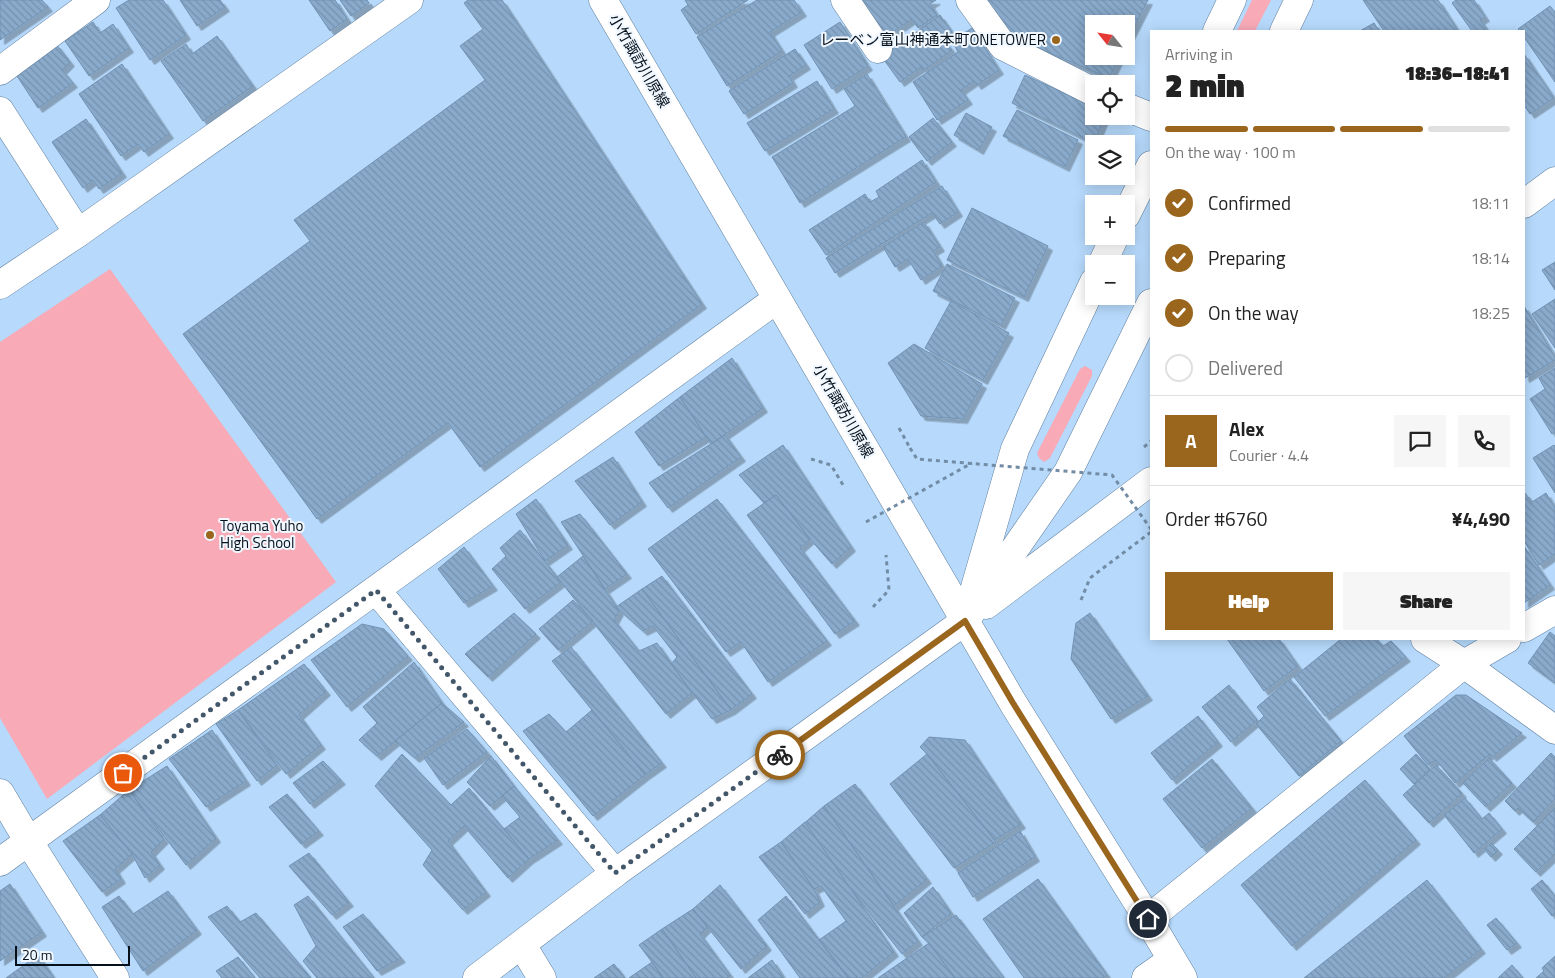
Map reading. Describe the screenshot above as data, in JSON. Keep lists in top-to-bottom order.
{
  "streets": {
    "street": ["小竹諏訪川原線"]
  },
  "places": ["レーベン富山神通本町ONETOWER", "Toyama Yuho High School"],
  "scale_bar": "20 m",
  "north": "top left",
  "page": {
    "map_buttons": ["+", "−"],
    "heading": ["2 min", "Arriving in", "18:36–18:41"],
    "panel": [
      "Alex",
      "Courier · 4.4",
      "Order #6760",
      "¥4,490"
    ],
    "bar": "On the way · 100 m",
    "list": [
      ["Confirmed", "18:11"],
      ["Preparing", "18:14"],
      ["On the way", "18:25"],
      "Delivered"
    ],
    "round": "A",
    "buttons": ["Help", "Share"],
    "scale": "20 m"
  }
}
